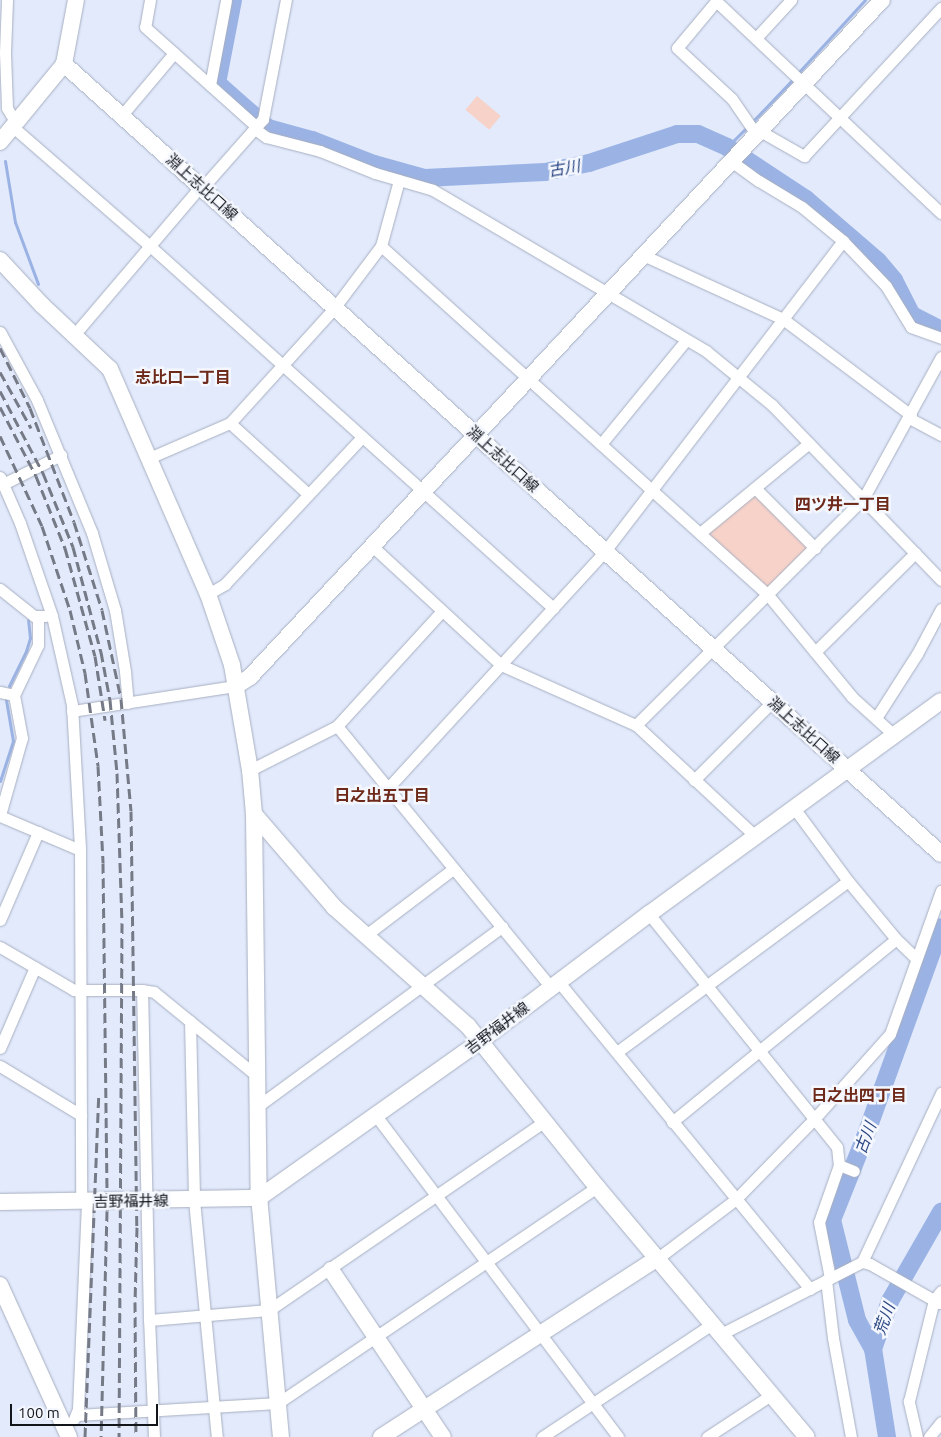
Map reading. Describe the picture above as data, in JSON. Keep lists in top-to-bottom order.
{
  "streets": {
    "street": ["淵上志比口線", "吉野福井線"]
  },
  "crossings": [
    ["淵上志比口線", "吉野福井線"]
  ],
  "districts": [
    "志比口一丁目",
    "四ツ井一丁目",
    "日之出五丁目",
    "日之出四丁目"
  ],
  "water": ["古川", "荒川"],
  "scale_bar": "100 m"
}
